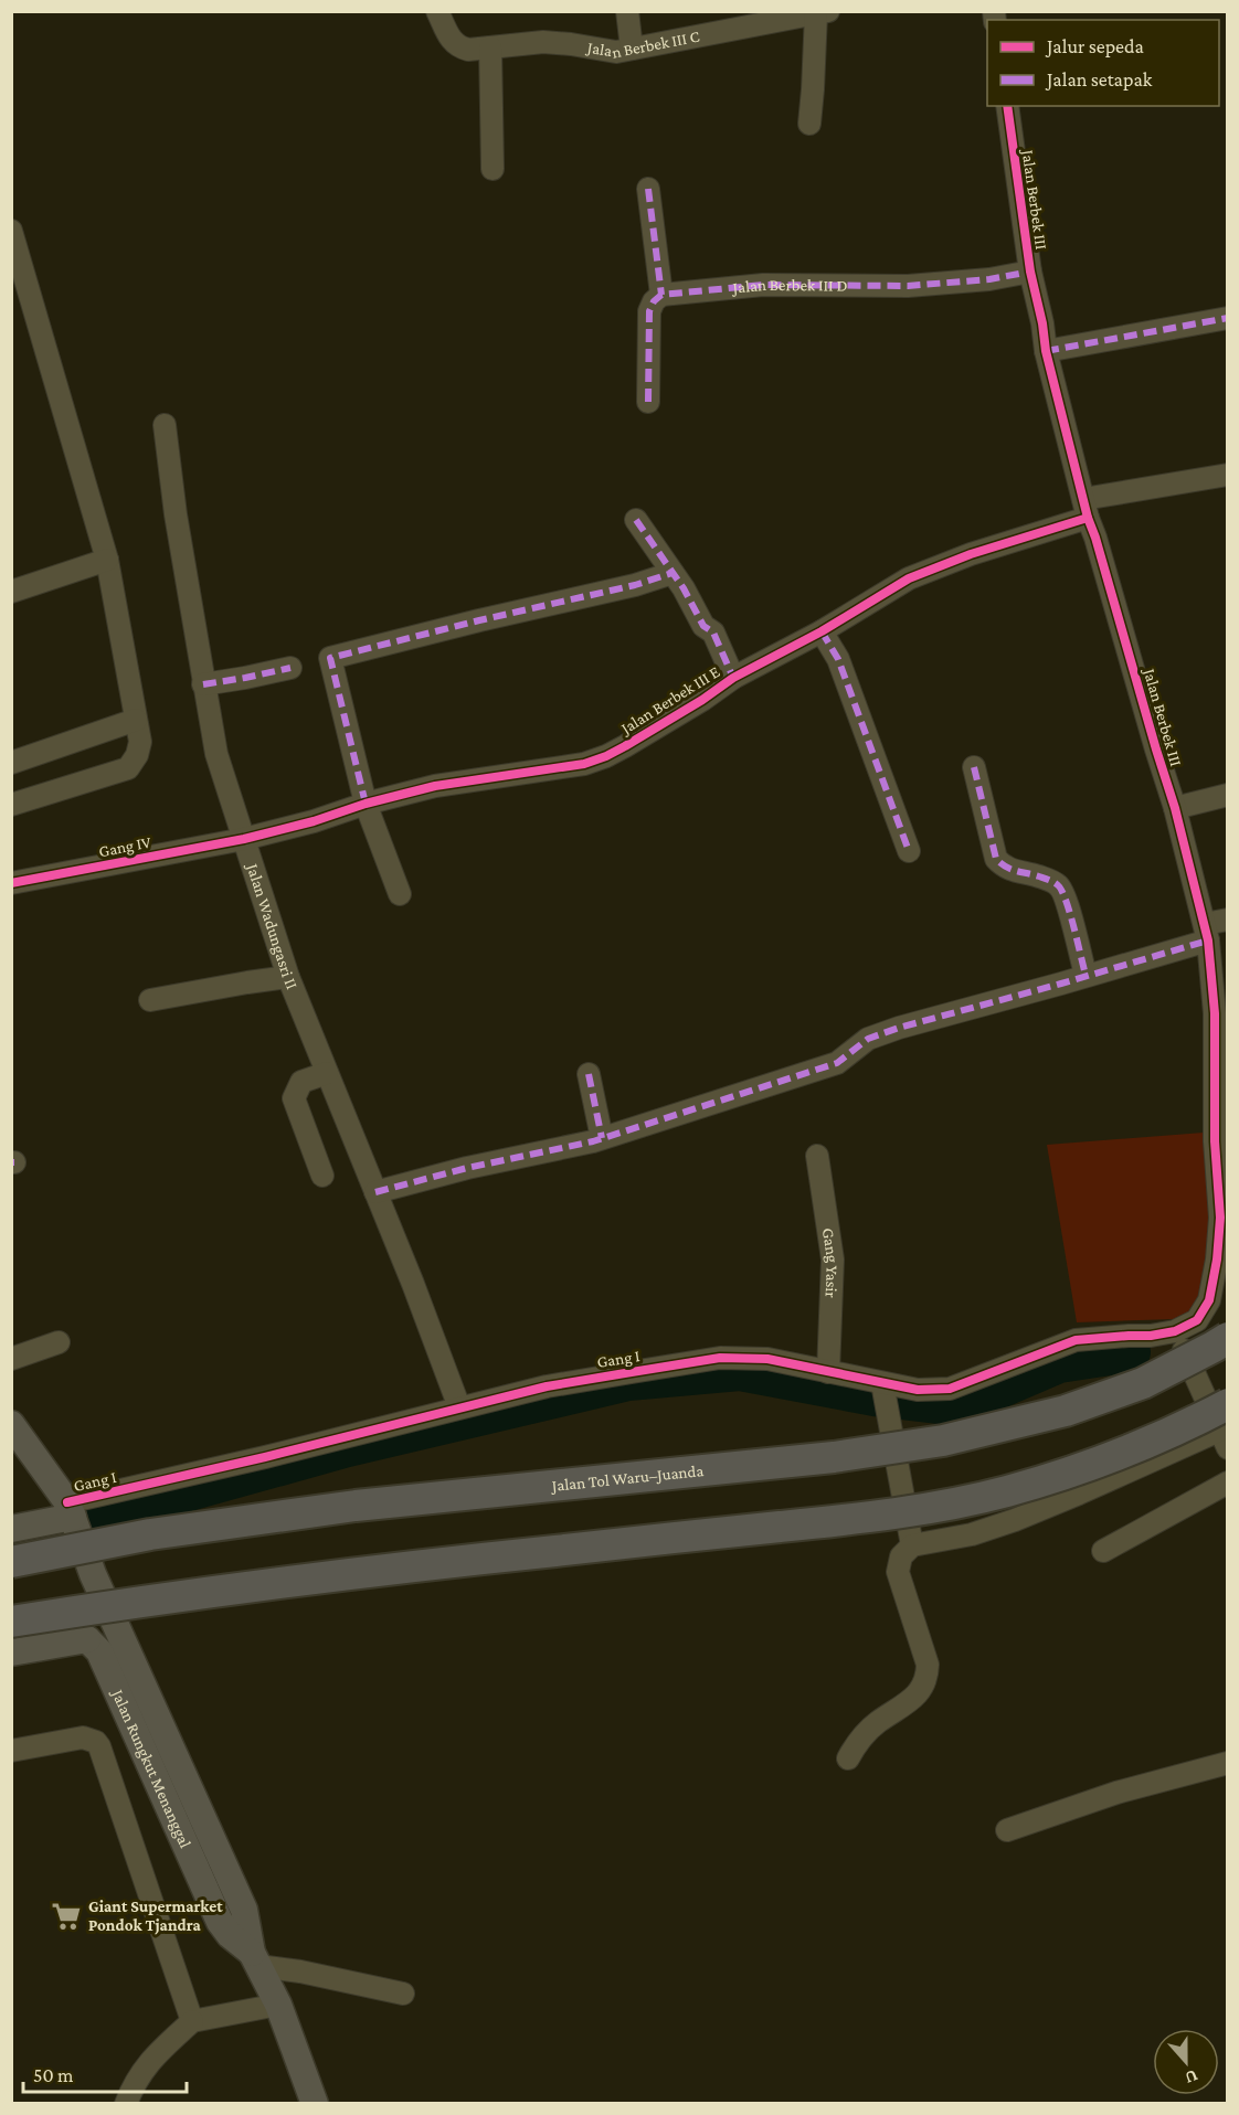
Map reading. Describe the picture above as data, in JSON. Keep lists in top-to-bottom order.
{
  "streets": {
    "highway": ["Jalan Tol Waru–Juanda"],
    "main road": ["Jalan Rungkut Menanggal"],
    "street": [
      "Jalan Berbek III C",
      "Jalan Berbek III",
      "Jalan Berbek III D",
      "Jalan Berbek III E",
      "Gang IV",
      "Jalan Wadungasri II",
      "Gang Yasir",
      "Gang I"
    ]
  },
  "crossings": [
    ["Jalan Berbek III", "Jalan Berbek III D"],
    ["Jalan Berbek III", "Jalan Berbek III E"],
    ["Jalan Berbek III", "Gang I"],
    ["Jalan Berbek III E", "Gang IV"],
    ["Jalan Berbek III E", "Jalan Wadungasri II"],
    ["Gang IV", "Jalan Wadungasri II"],
    ["Jalan Wadungasri II", "Gang I"],
    ["Gang Yasir", "Gang I"],
    ["Gang I", "Jalan Rungkut Menanggal"]
  ],
  "places": {
    "supermarket": ["Giant Supermarket Pondok Tjandra"]
  },
  "legend": ["Jalur sepeda", "Jalan setapak"],
  "scale_bar": "50 m",
  "north": "bottom"
}
